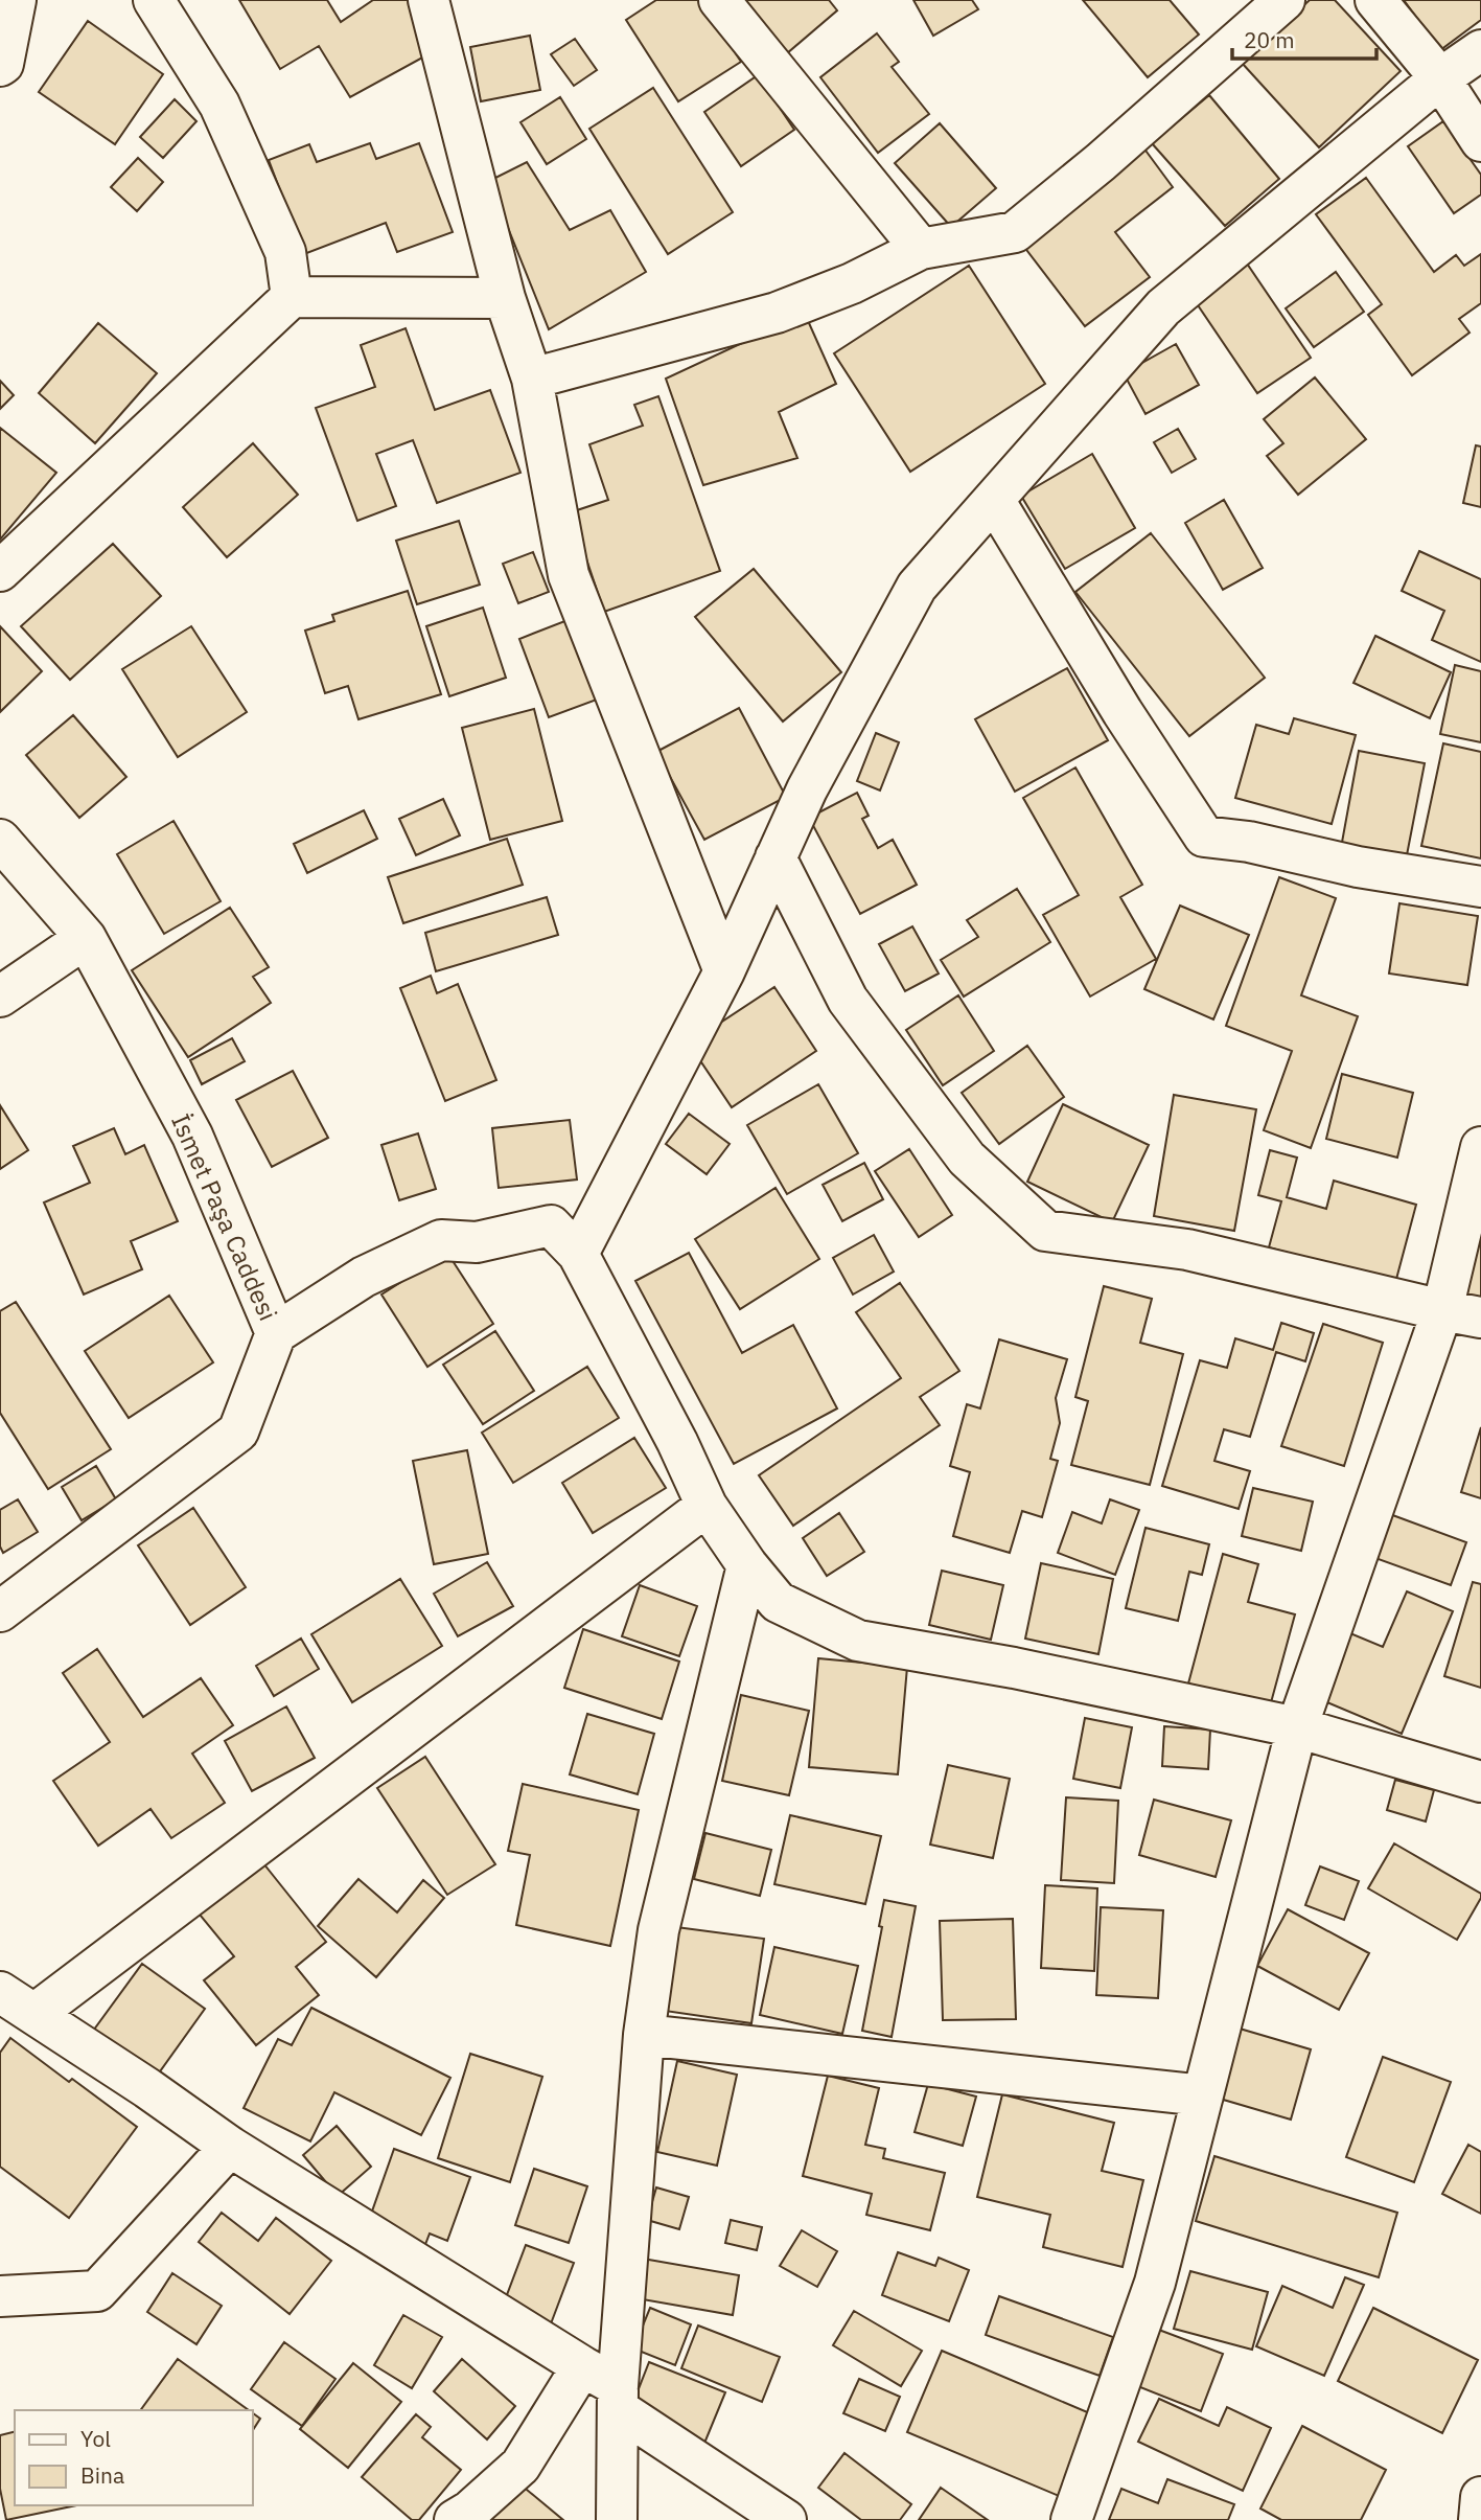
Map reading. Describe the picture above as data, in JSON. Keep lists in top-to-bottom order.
{
  "streets": {
    "street": ["İsmet Paşa Caddesi"]
  },
  "legend": ["Yol", "Bina"],
  "scale_bar": "20 m"
}
